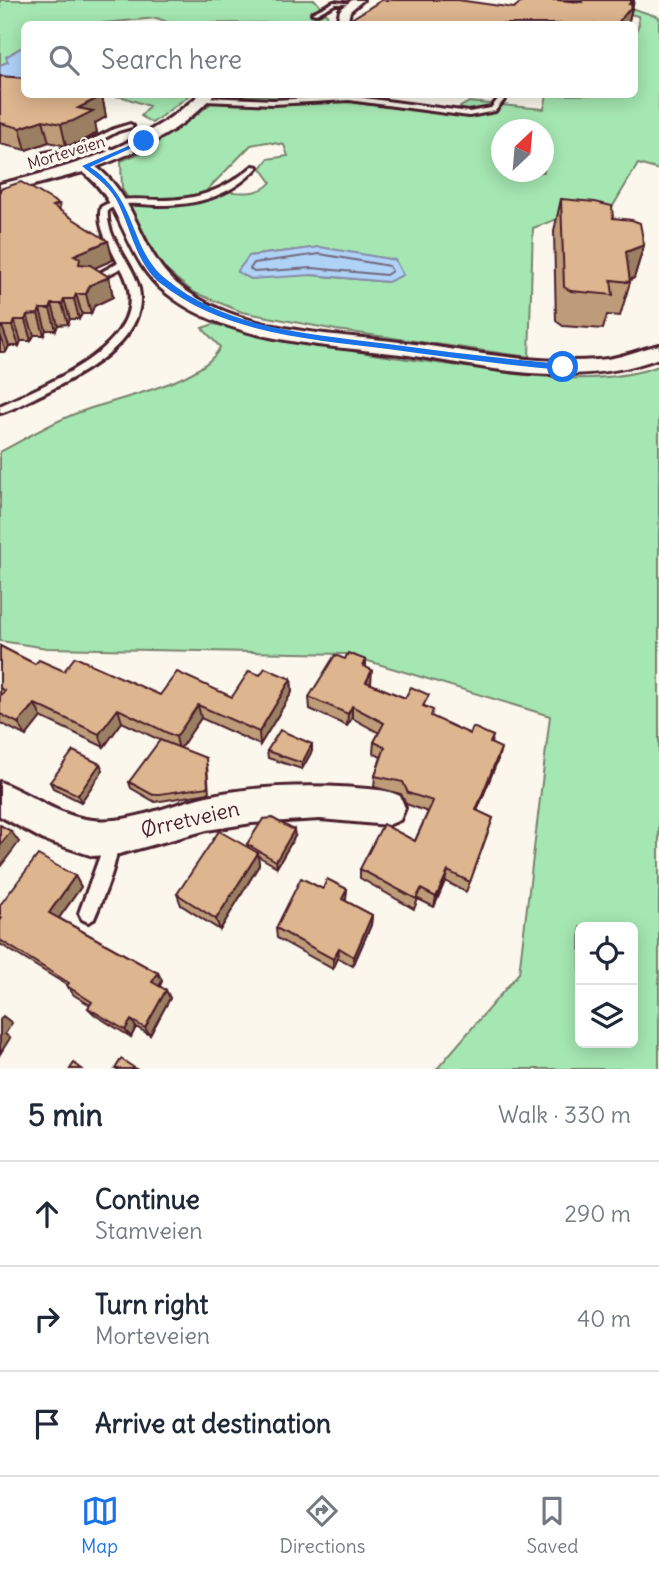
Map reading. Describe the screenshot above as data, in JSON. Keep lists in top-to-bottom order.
{
  "streets": {
    "street": ["Morteveien", "Ørretveien"]
  },
  "north": "top right",
  "page": {
    "search": "Search here",
    "heading": ["5 min", "Walk · 330 m"],
    "list": [
      ["Continue", "Stamveien", "290 m"],
      ["Turn right", "Morteveien", "40 m"],
      "Arrive at destination"
    ],
    "nav": ["Map", "Directions", "Saved"]
  }
}
